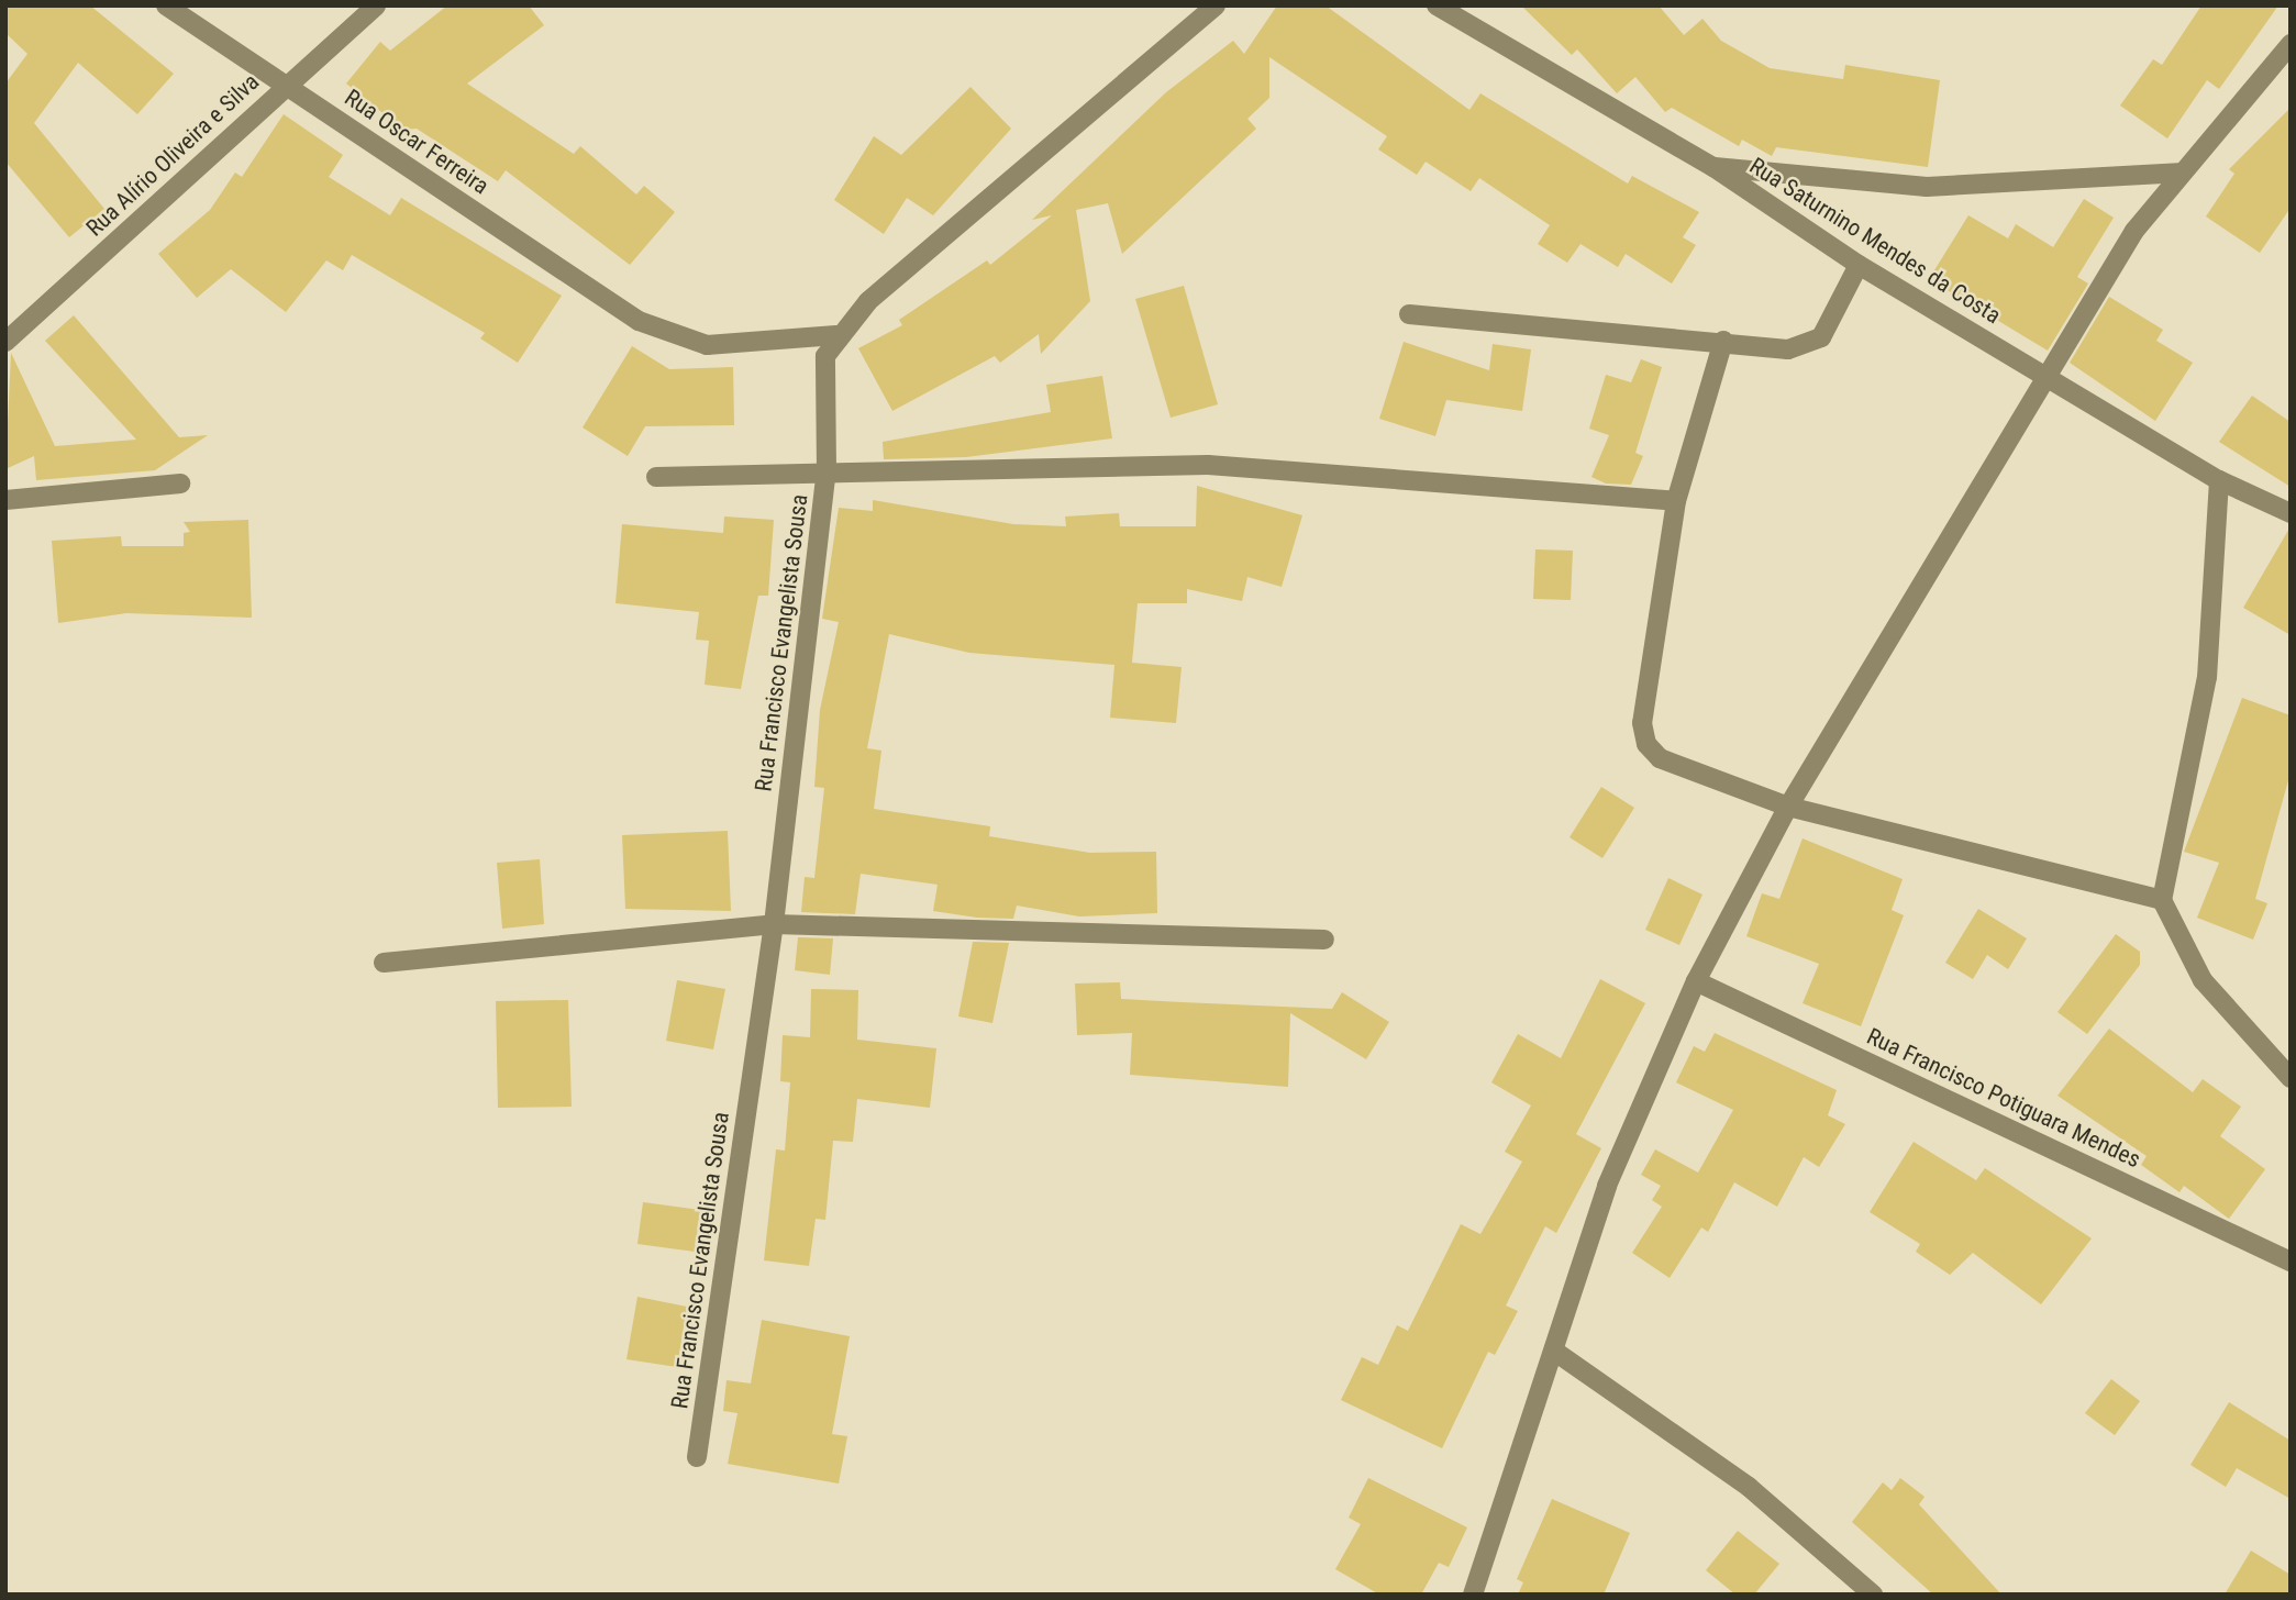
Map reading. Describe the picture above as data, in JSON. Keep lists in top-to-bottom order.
{
  "streets": {
    "street": [
      "Rua Oscar Ferreira",
      "Rua Alírio Oliveira e Silva",
      "Rua Saturnino Mendes da Costa",
      "Rua Francisco Evangelista Sousa",
      "Rua Francisco Potiguara Mendes"
    ]
  },
  "crossings": [
    ["Rua Oscar Ferreira", "Rua Alírio Oliveira e Silva"],
    ["Rua Oscar Ferreira", "Rua Francisco Evangelista Sousa"]
  ]
}
